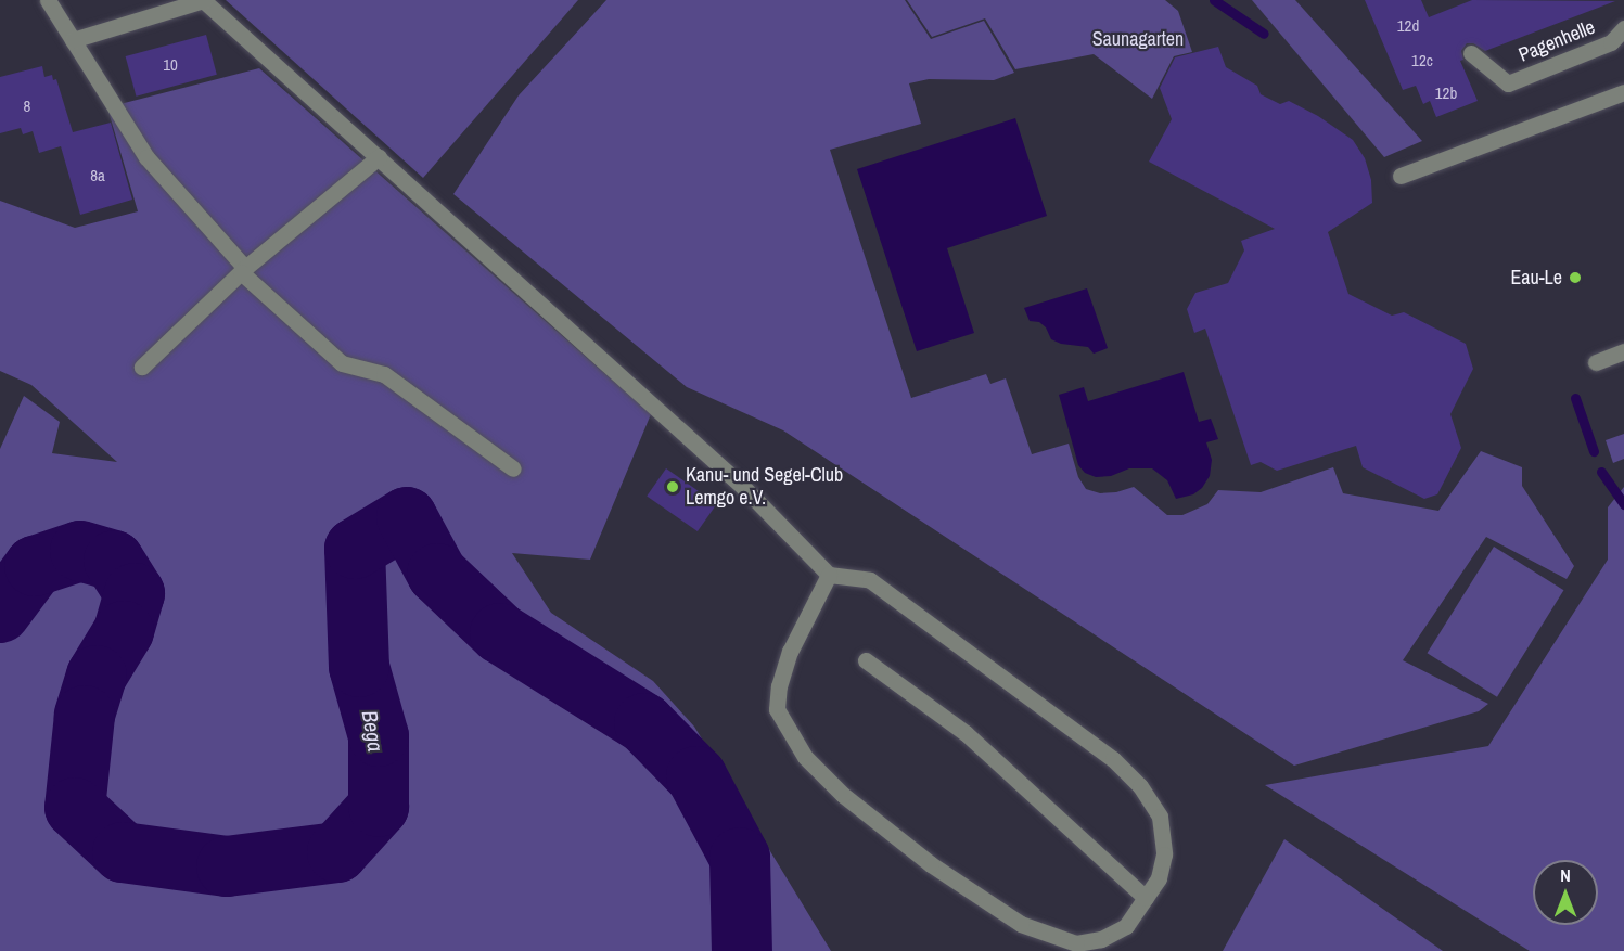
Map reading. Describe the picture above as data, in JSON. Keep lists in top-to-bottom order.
{
  "streets": {
    "lane": ["Pagenhelle"]
  },
  "water": ["Bega"],
  "parks": ["Saunagarten"],
  "places": ["Eau-Le", "Kanu- und Segel-Club Lemgo e.V."],
  "house_numbers": [
    "12d",
    "12c",
    "10",
    "12b",
    "8",
    "8a"
  ],
  "north": "top"
}
